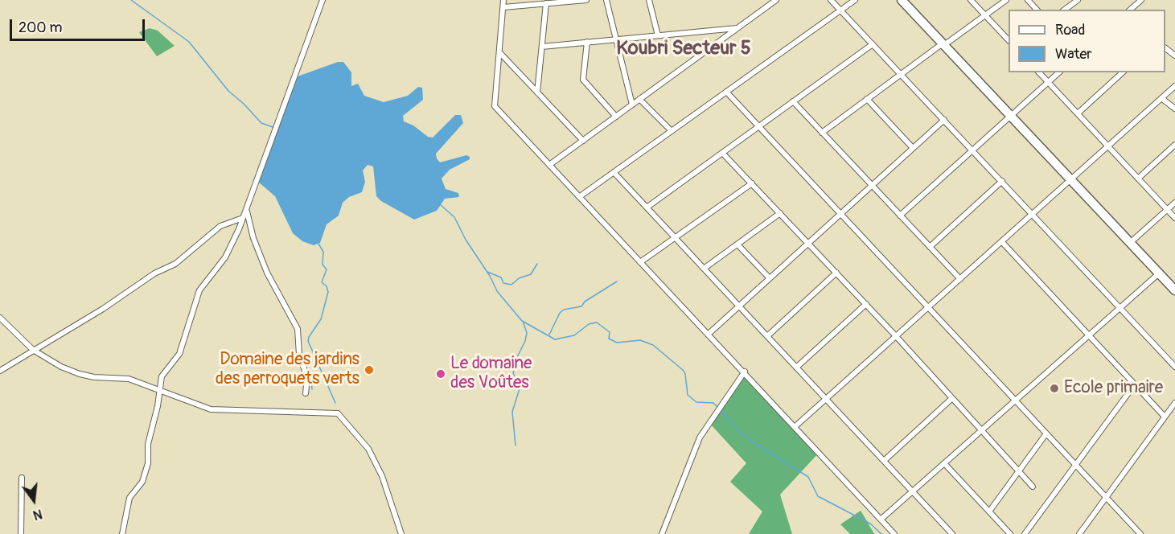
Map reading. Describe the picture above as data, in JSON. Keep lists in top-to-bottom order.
{
  "districts": ["Koubri Secteur 5"],
  "places": ["Domaine des jardins des perroquets verts", "Le domaine des Voûtes", "Ecole primaire"],
  "legend": ["Road", "Water"],
  "scale_bar": "200 m",
  "north": "bottom"
}
